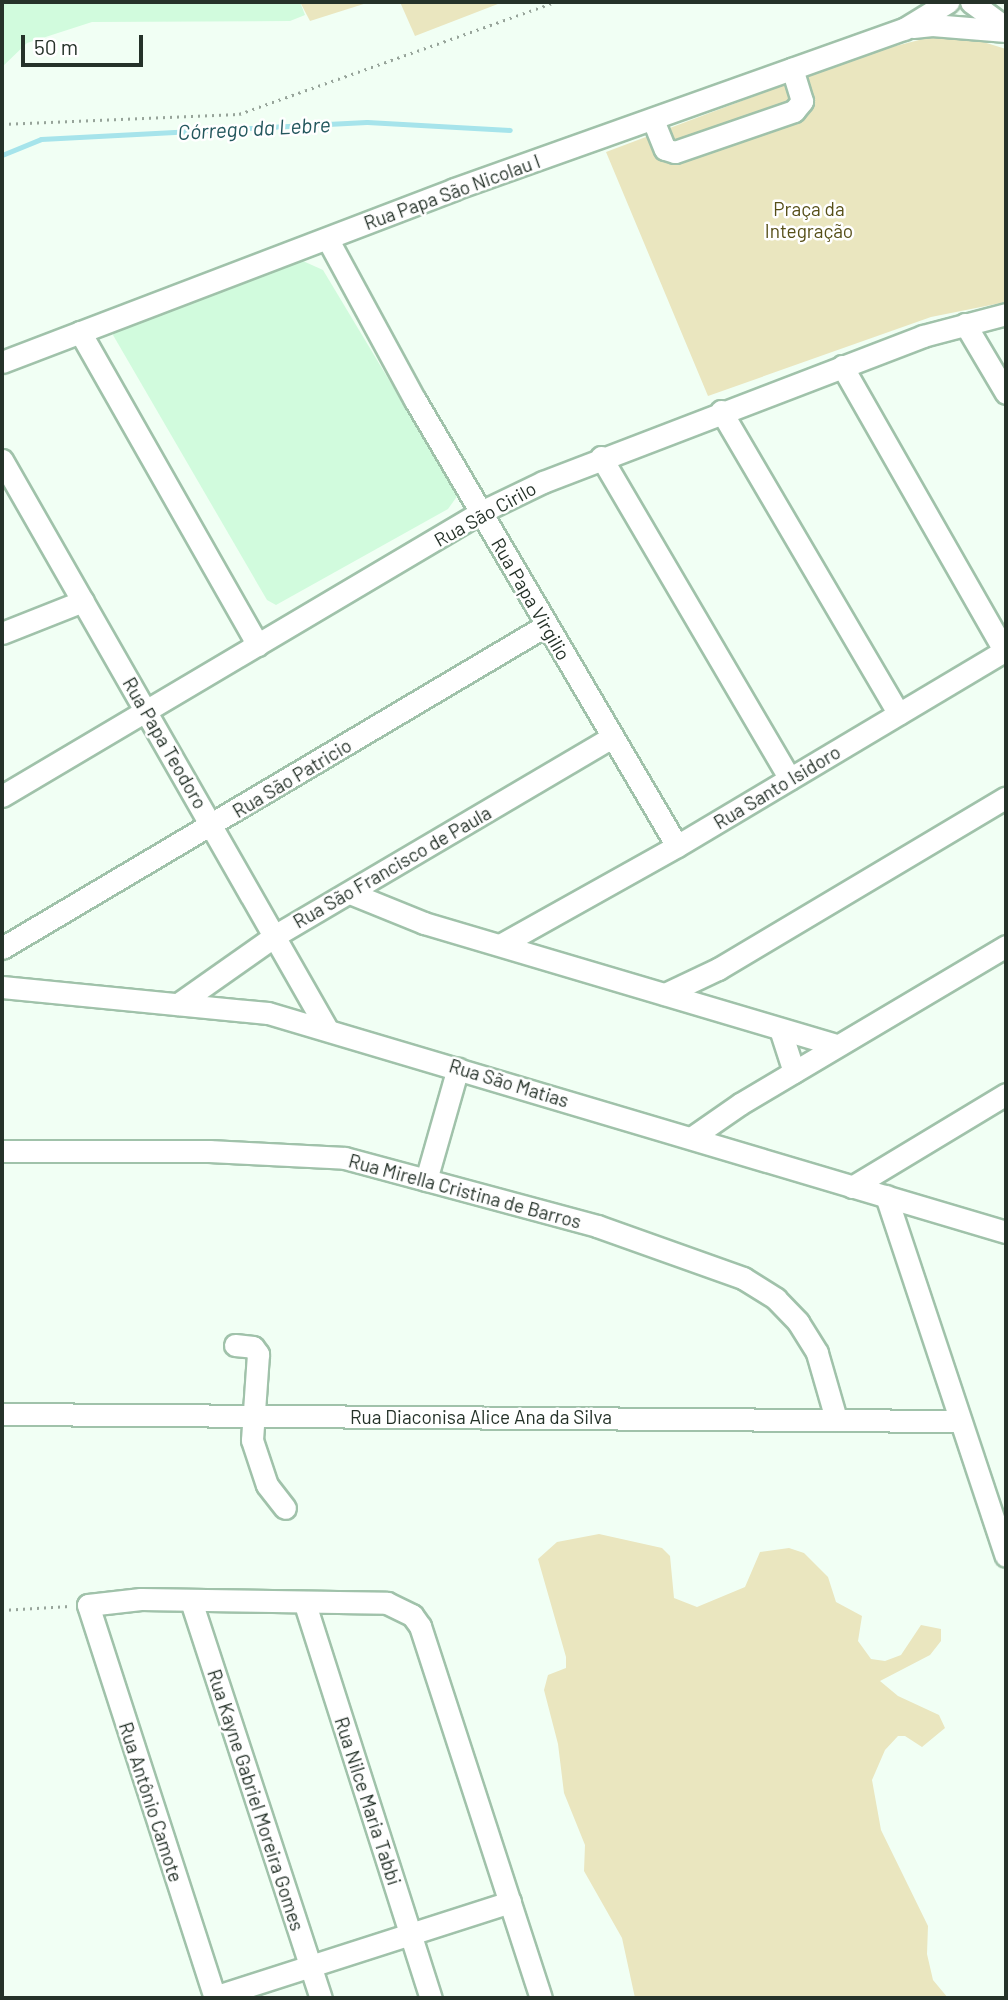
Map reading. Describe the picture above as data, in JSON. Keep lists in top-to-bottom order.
{
  "streets": {
    "street": [
      "Rua Papa São Nicolau I",
      "Rua São Cirilo",
      "Rua Papa Virgilio",
      "Rua Papa Teodoro",
      "Rua São Patricio",
      "Rua Santo Isidoro",
      "Rua São Francisco de Paula",
      "Rua São Matias",
      "Rua Mirella Cristina de Barros",
      "Rua Diaconisa Alice Ana da Silva",
      "Rua Kayne Gabriel Moreira Gomes",
      "Rua Nilce Maria Tabbi",
      "Rua Antônio Camote"
    ]
  },
  "crossings": [
    ["Rua Papa São Nicolau I", "Rua Papa Virgilio"],
    ["Rua São Cirilo", "Rua Papa Virgilio"],
    ["Rua São Cirilo", "Rua Papa Teodoro"],
    ["Rua Papa Virgilio", "Rua São Patricio"],
    ["Rua Papa Virgilio", "Rua Santo Isidoro"],
    ["Rua Papa Virgilio", "Rua São Francisco de Paula"],
    ["Rua Papa Teodoro", "Rua São Patricio"],
    ["Rua Papa Teodoro", "Rua São Francisco de Paula"],
    ["Rua Papa Teodoro", "Rua São Matias"],
    ["Rua São Francisco de Paula", "Rua São Matias"],
    ["Rua Mirella Cristina de Barros", "Rua Diaconisa Alice Ana da Silva"]
  ],
  "water": ["Córrego da Lebre"],
  "parks": ["Praça da Integração"],
  "scale_bar": "50 m"
}
